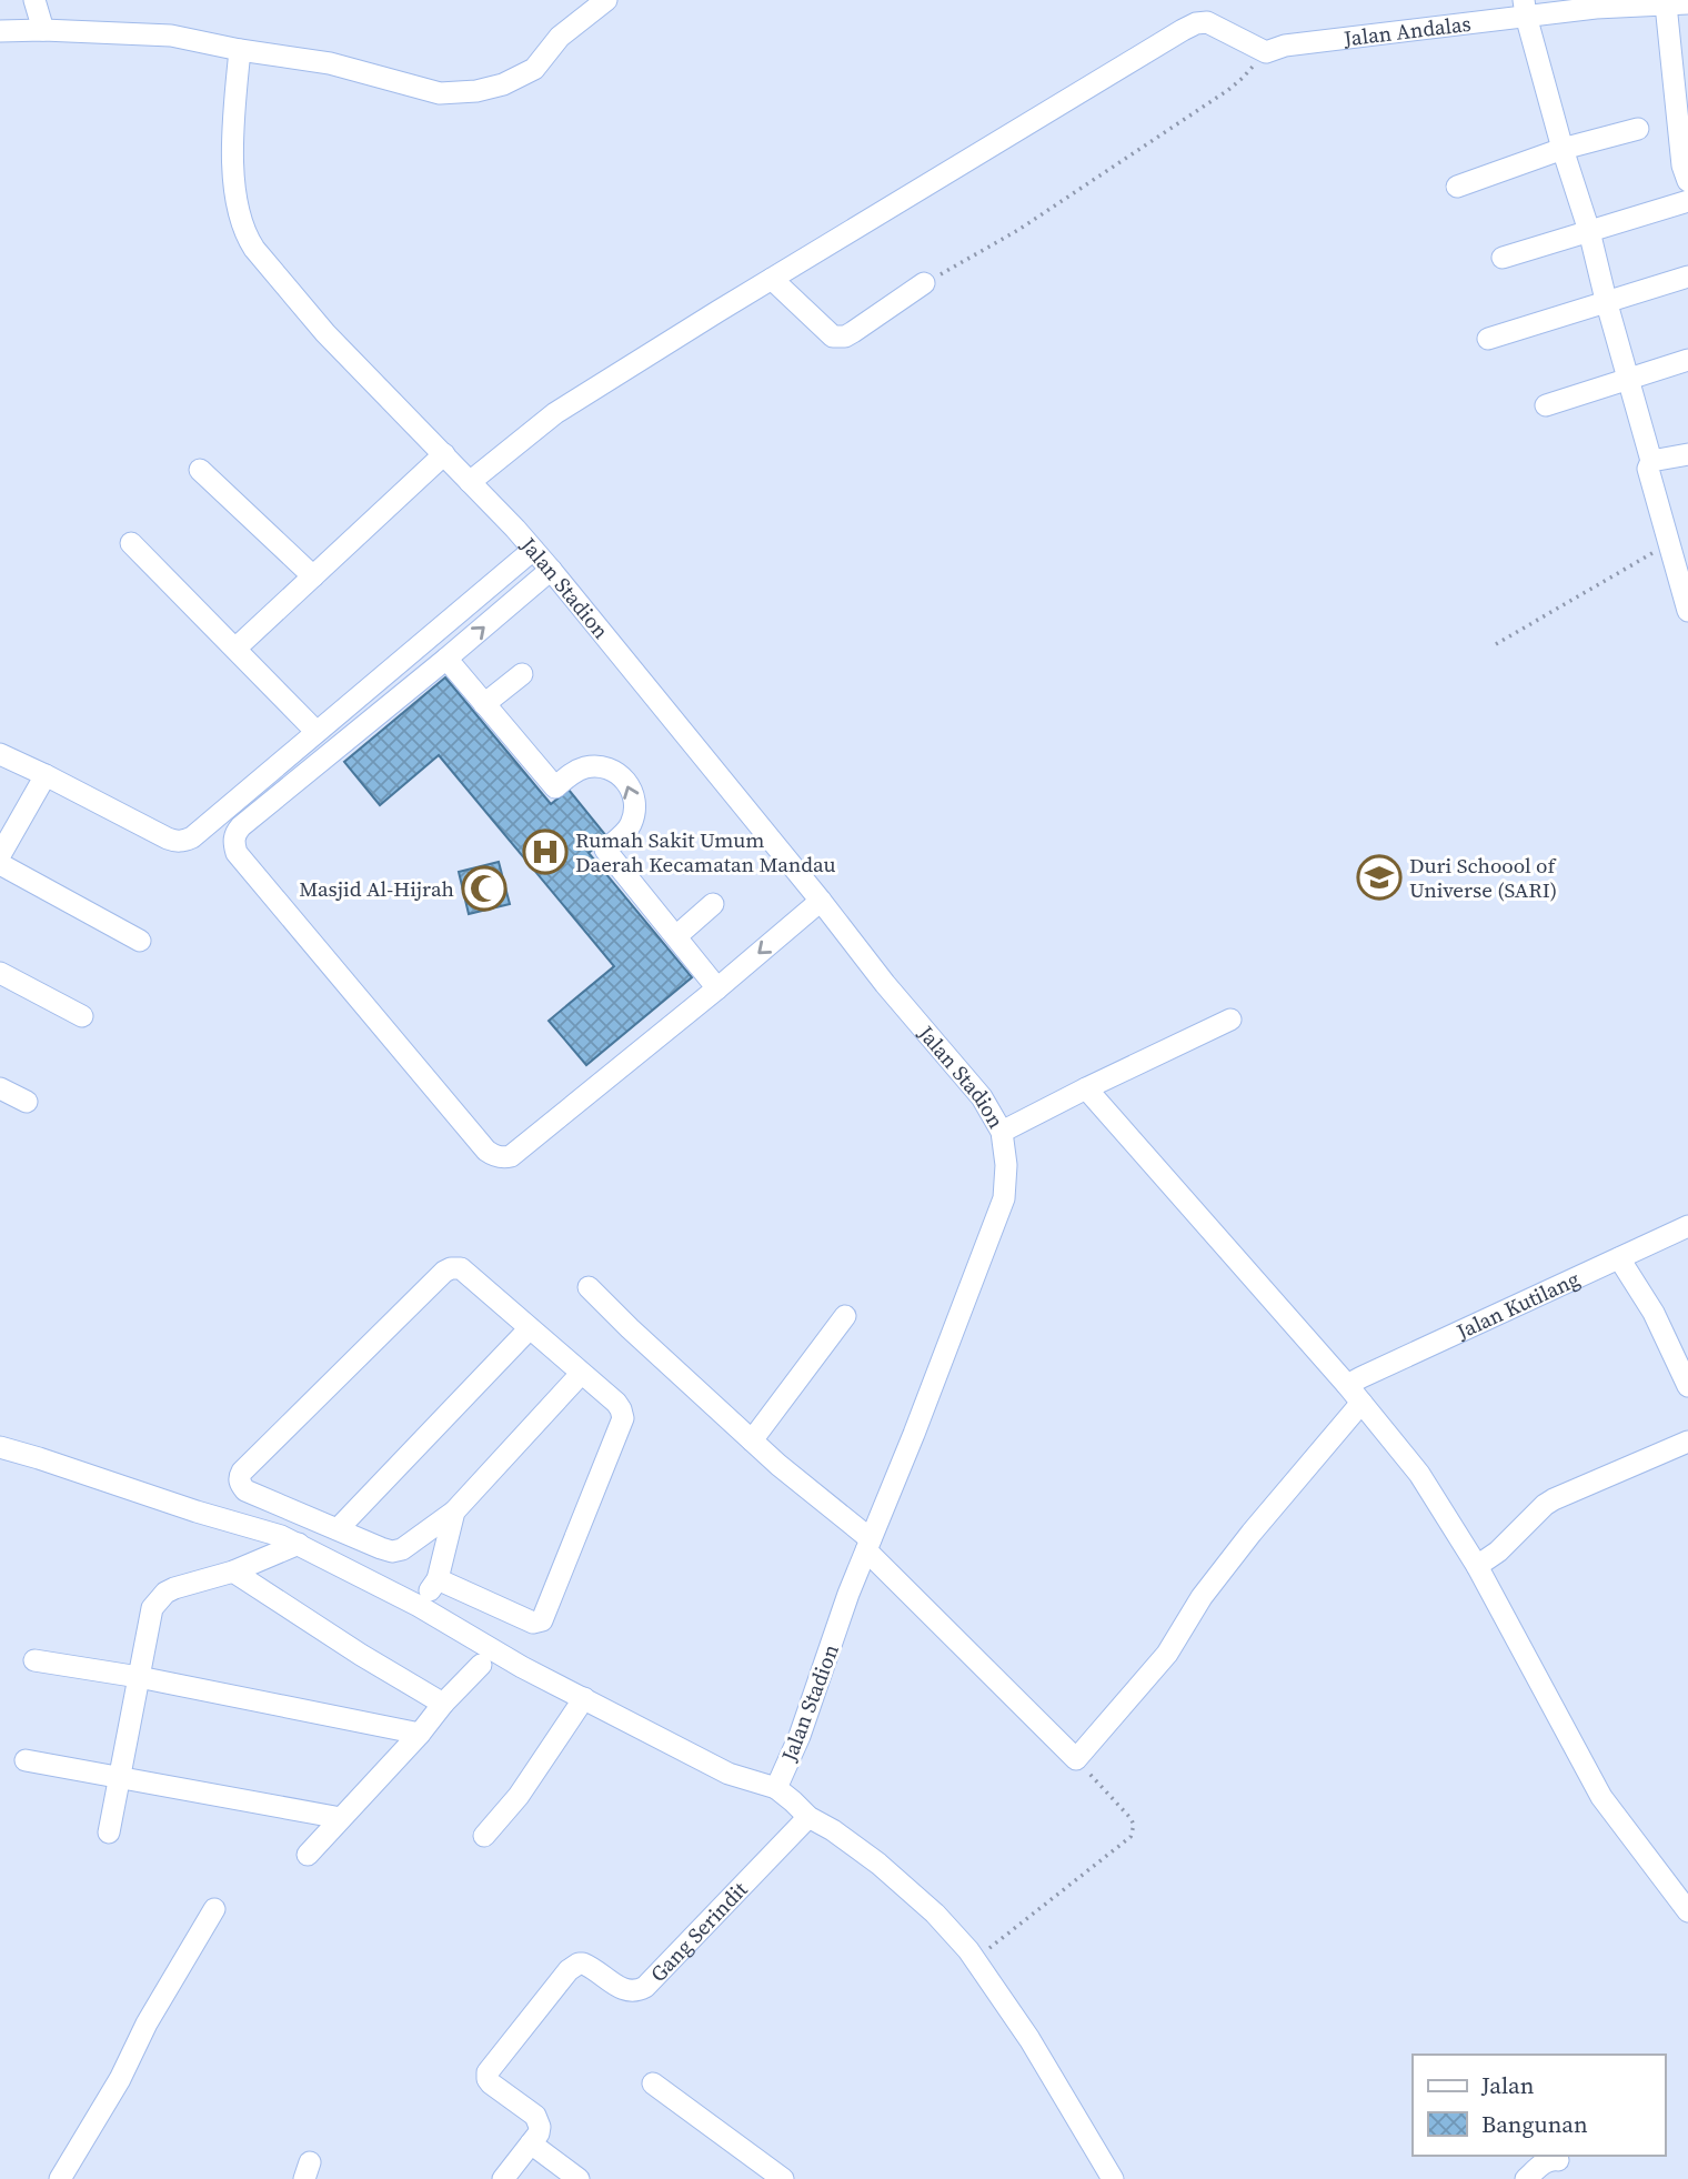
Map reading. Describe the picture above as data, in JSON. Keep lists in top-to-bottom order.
{
  "streets": {
    "street": [
      "Jalan Andalas",
      "Jalan Stadion",
      "Jalan Kutilang",
      "Gang Serindit"
    ]
  },
  "crossings": [
    ["Jalan Stadion", "Gang Serindit"]
  ],
  "places": {
    "hospital": ["Rumah Sakit Umum Daerah Kecamatan Mandau"],
    "school or university": ["Duri Schoool of Universe (SARI)"],
    "mosque": ["Masjid Al-Hijrah"]
  },
  "legend": ["Jalan", "Bangunan"]
}
